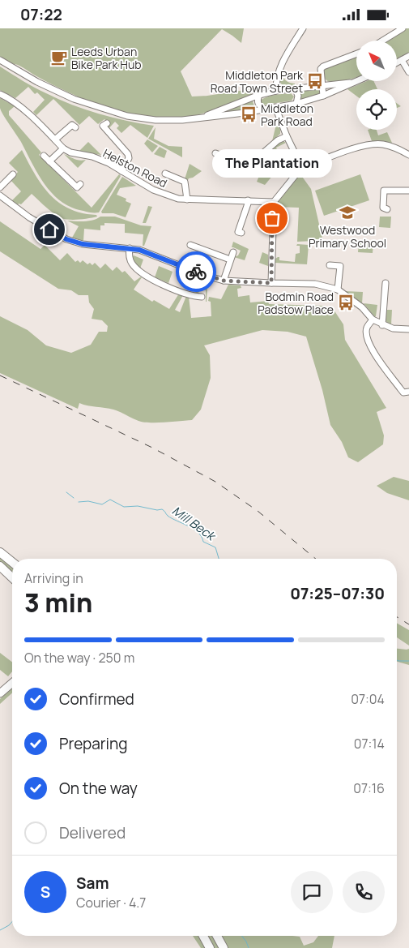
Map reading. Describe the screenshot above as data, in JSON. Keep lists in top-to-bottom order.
{
  "streets": {
    "street": ["Helston Road"]
  },
  "water": ["Mill Beck"],
  "places": {
    "cafe": ["Leeds Urban Bike Park Hub"],
    "bus stop": ["Middleton Park Road Town Street", "Middleton Park Road", "Bodmin Road Padstow Place"],
    "school or university": ["Westwood Primary School"],
    "other": ["The Plantation"]
  },
  "north": "top left",
  "page": {
    "status": "07:22",
    "bubble": "The Plantation",
    "heading": ["3 min", "Arriving in", "07:25–07:30"],
    "panel": ["Sam", "Courier · 4.7"],
    "bar": "On the way · 250 m",
    "list": [
      ["Confirmed", "07:04"],
      ["Preparing", "07:14"],
      ["On the way", "07:16"],
      "Delivered"
    ],
    "round": "S"
  }
}
